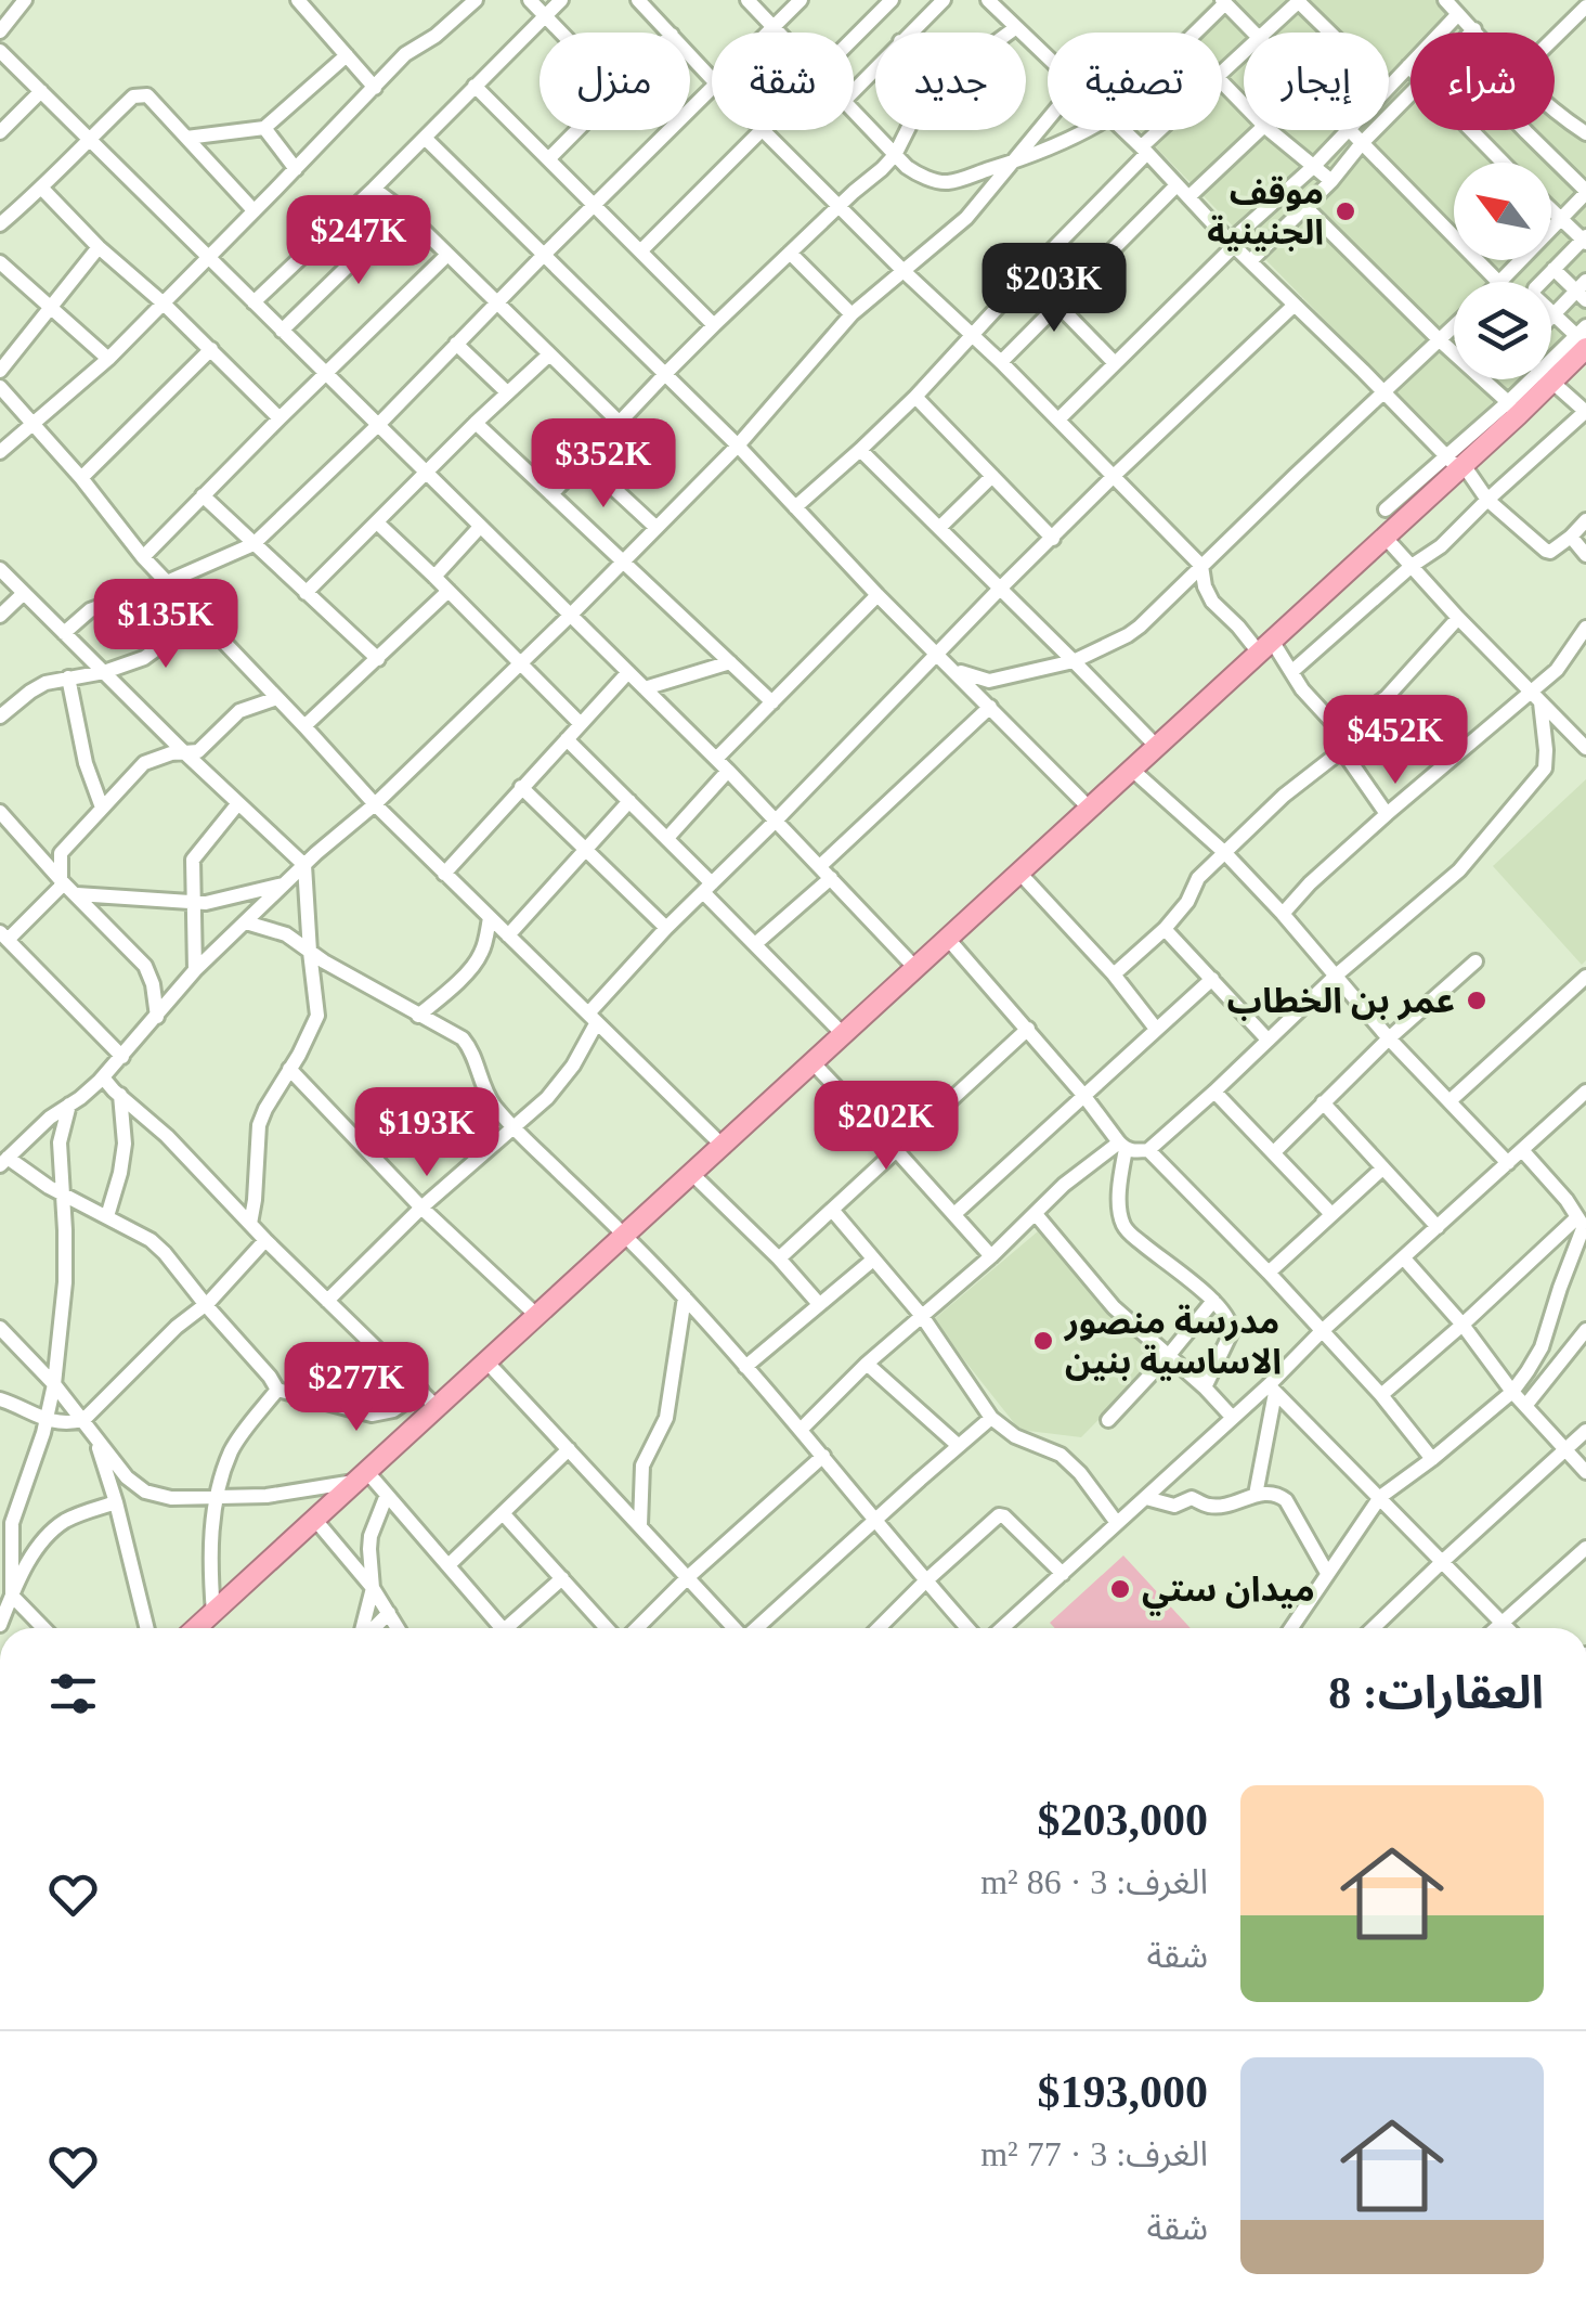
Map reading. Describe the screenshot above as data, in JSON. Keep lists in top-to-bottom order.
{
  "places": [
    "موقف الجنينية",
    "عمر بن الخطاب",
    "مدرسة منصور الاساسية بنين",
    "ميدان ستي"
  ],
  "north": "top left",
  "page": {
    "chip": [
      "شراء",
      "إيجار",
      "تصفية",
      "جديد",
      "شقة",
      "منزل"
    ],
    "price": [
      "$247K",
      "$203K",
      "$352K",
      "$135K",
      "$452K",
      "$202K",
      "$193K",
      "$277K"
    ],
    "heading": "العقارات: 8",
    "list": [
      {
        "name": "$203,000",
        "note": "الغرف: 3 · 86 m² · شقة"
      },
      {
        "name": "$193,000",
        "note": "الغرف: 3 · 77 m² · شقة"
      }
    ]
  }
}
